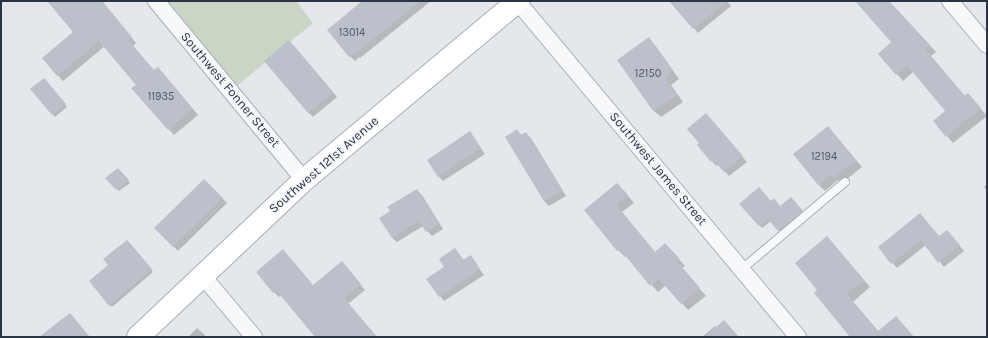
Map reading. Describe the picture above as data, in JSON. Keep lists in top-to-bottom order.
{
  "streets": {
    "main road": ["Southwest 121st Avenue"],
    "street": ["Southwest Fonner Street", "Southwest James Street"]
  },
  "crossings": [
    ["Southwest Fonner Street", "Southwest 121st Avenue"],
    ["Southwest 121st Avenue", "Southwest James Street"]
  ],
  "house_numbers": [
    "13014",
    "12150",
    "11935",
    "12194"
  ]
}
